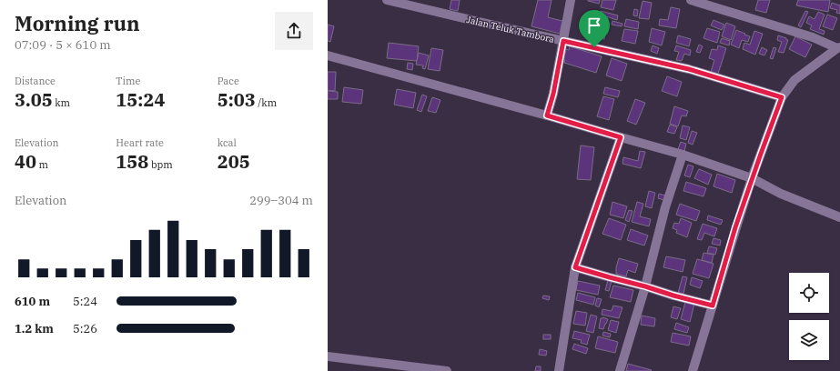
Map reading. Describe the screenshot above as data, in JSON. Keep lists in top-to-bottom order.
{
  "streets": {
    "street": ["Jalan Teluk Tambora"]
  },
  "page": {
    "heading": ["Morning run", "07:09 · 5 × 610 m"],
    "stats": [
      ["Distance", "3.05 km"],
      ["Time", "15:24"],
      ["Pace", "5:03 /km"],
      ["Elevation", "40 m"],
      ["Heart rate", "158 bpm"],
      ["kcal", "205"]
    ],
    "chart": ["Elevation", "299–304 m"],
    "list": [
      {
        "name": "610 m",
        "note": "5:24"
      },
      {
        "name": "1.2 km",
        "note": "5:26"
      }
    ]
  }
}
